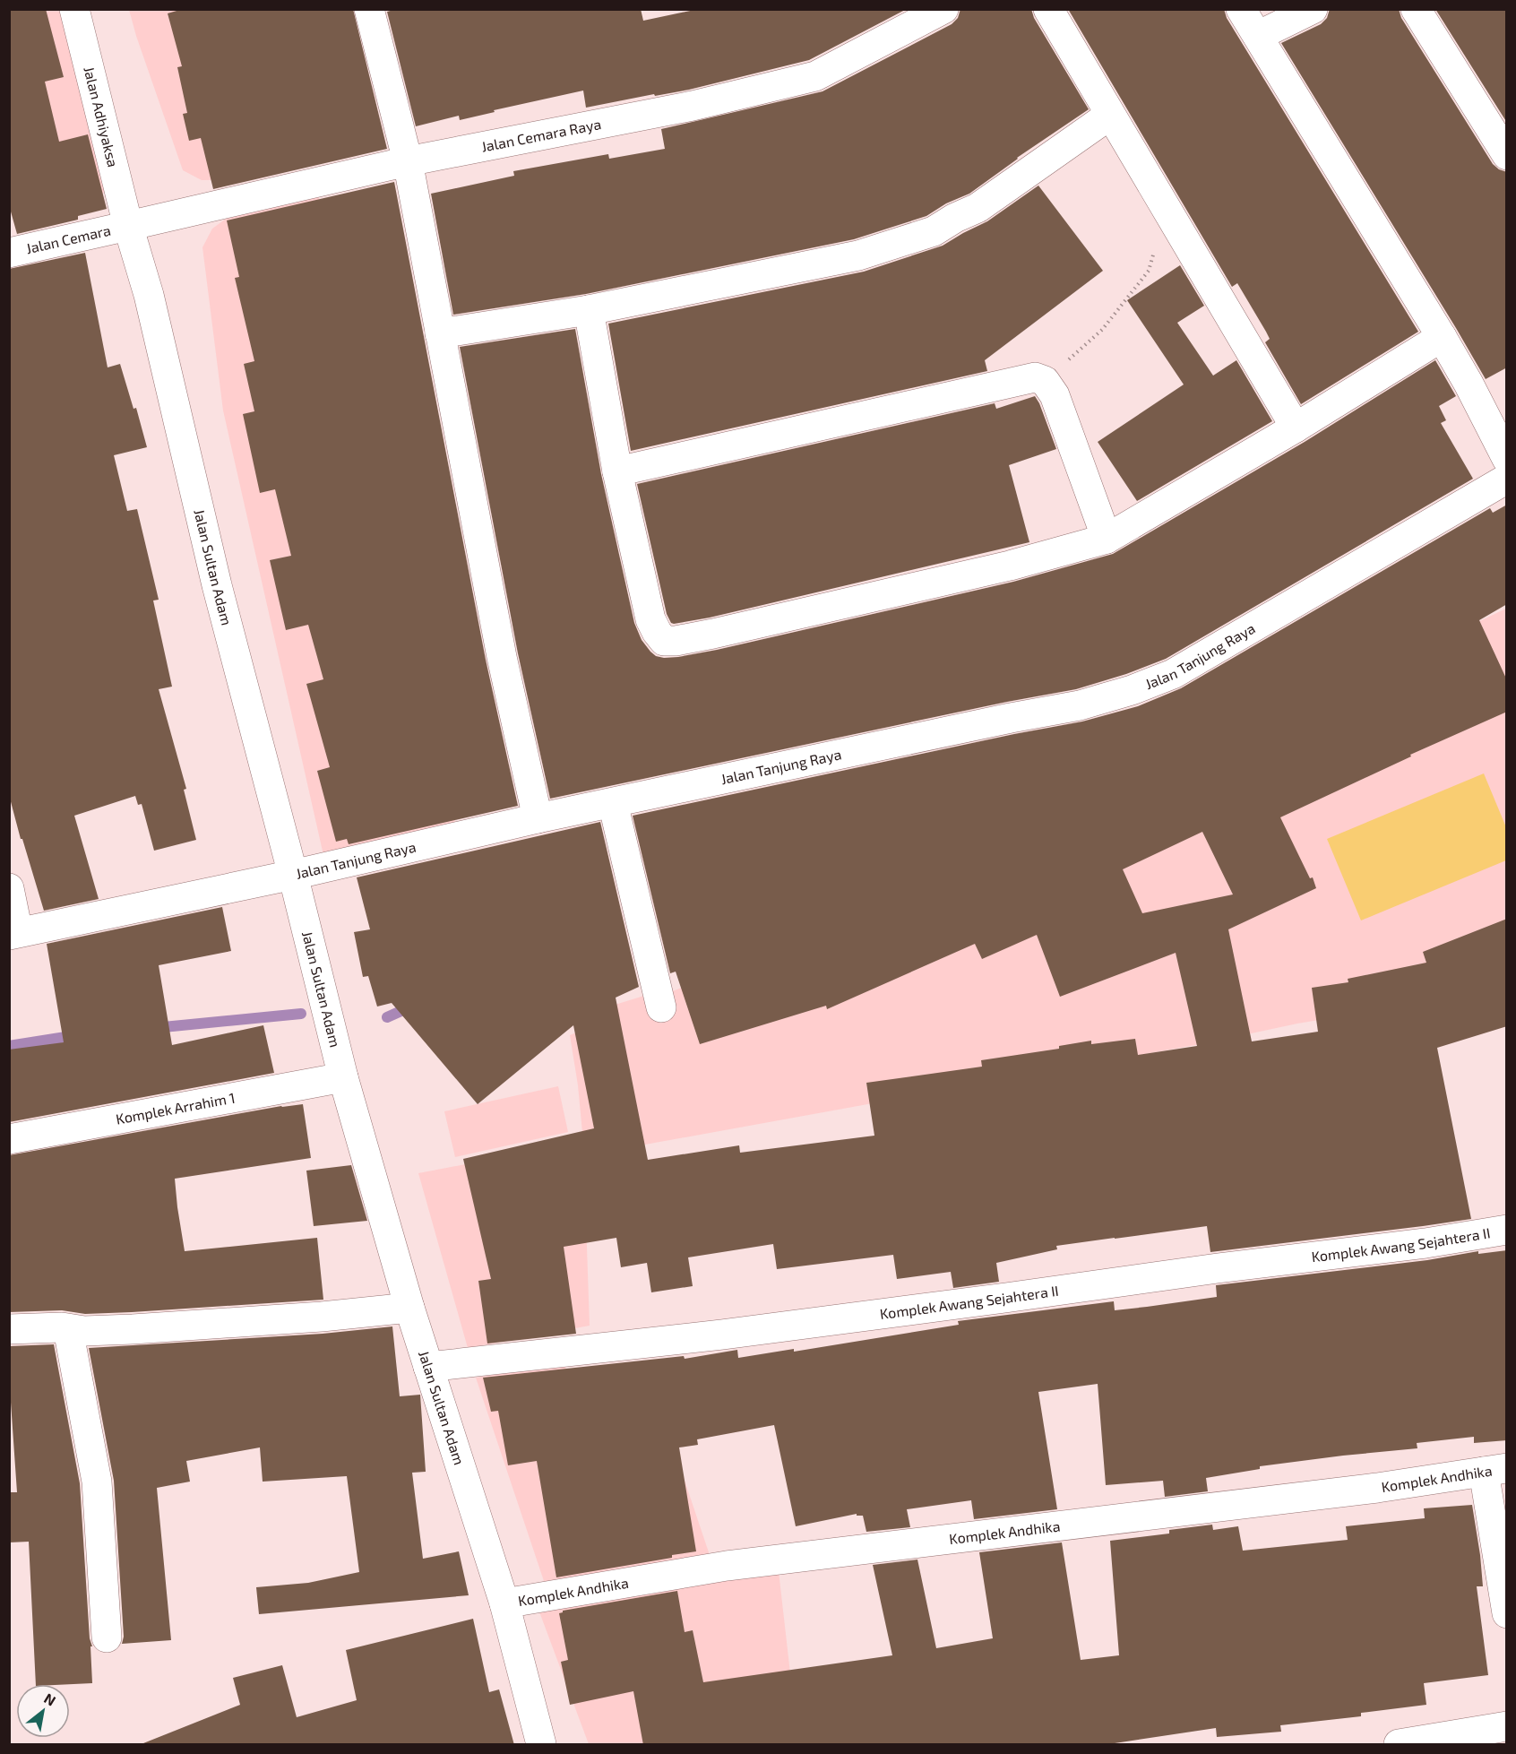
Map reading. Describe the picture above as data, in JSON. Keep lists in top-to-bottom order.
{
  "streets": {
    "street": [
      "Jalan Adhiyaksa",
      "Jalan Cemara Raya",
      "Jalan Cemara",
      "Jalan Sultan Adam",
      "Jalan Tanjung Raya",
      "Komplek Arrahim 1",
      "Komplek Awang Sejahtera II",
      "Komplek Andhika"
    ]
  },
  "crossings": [
    ["Jalan Adhiyaksa", "Jalan Cemara Raya"],
    ["Jalan Adhiyaksa", "Jalan Cemara"],
    ["Jalan Adhiyaksa", "Jalan Sultan Adam"],
    ["Jalan Cemara Raya", "Jalan Cemara"],
    ["Jalan Cemara Raya", "Jalan Sultan Adam"],
    ["Jalan Cemara", "Jalan Sultan Adam"],
    ["Jalan Sultan Adam", "Jalan Tanjung Raya"],
    ["Jalan Sultan Adam", "Komplek Arrahim 1"],
    ["Jalan Sultan Adam", "Komplek Awang Sejahtera II"],
    ["Jalan Sultan Adam", "Komplek Andhika"]
  ],
  "north": "top right"
}
